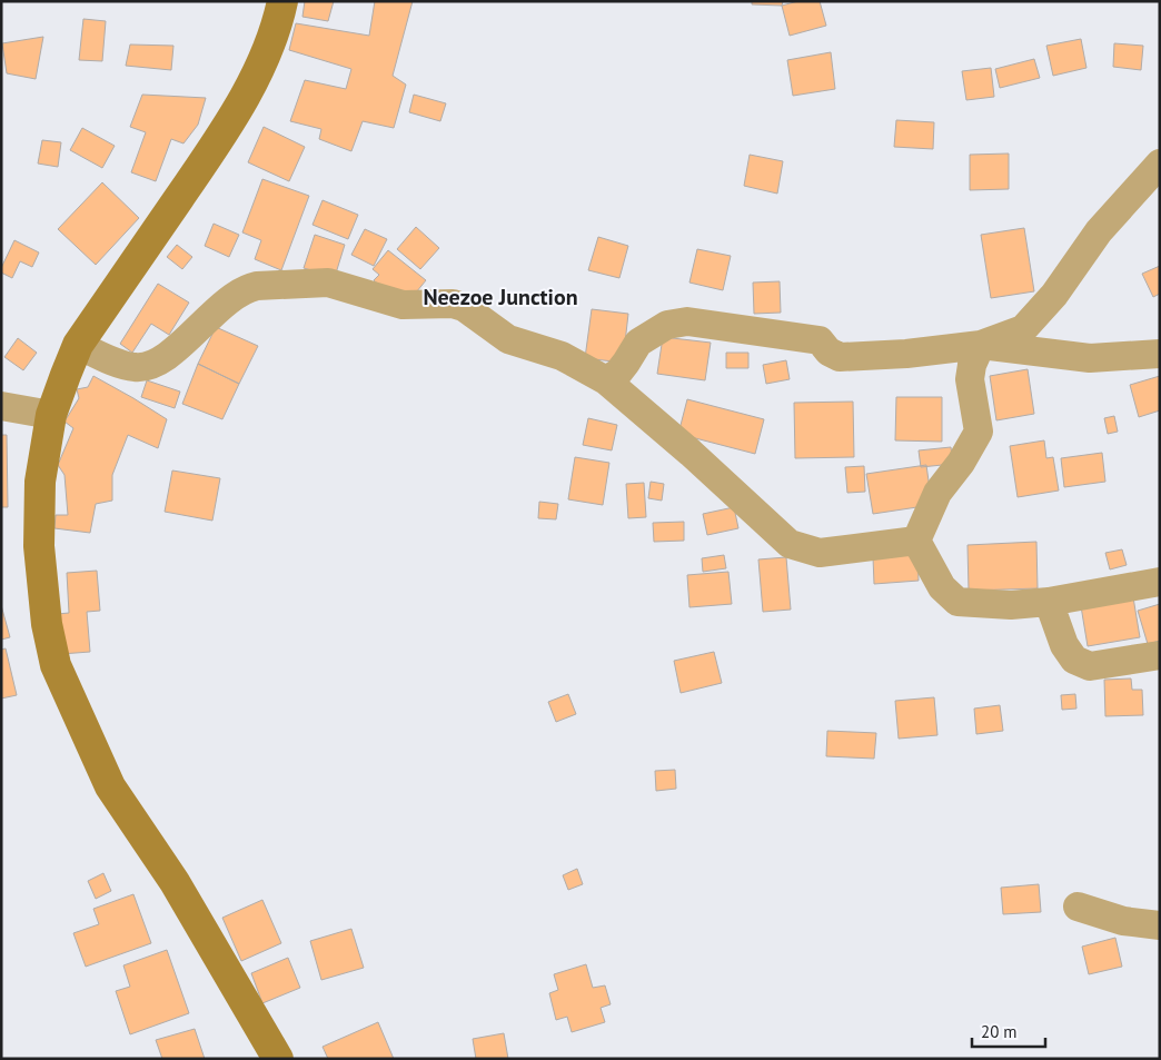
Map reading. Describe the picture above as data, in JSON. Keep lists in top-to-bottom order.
{
  "districts": ["Neezoe Junction"],
  "scale_bar": "20 m"
}
